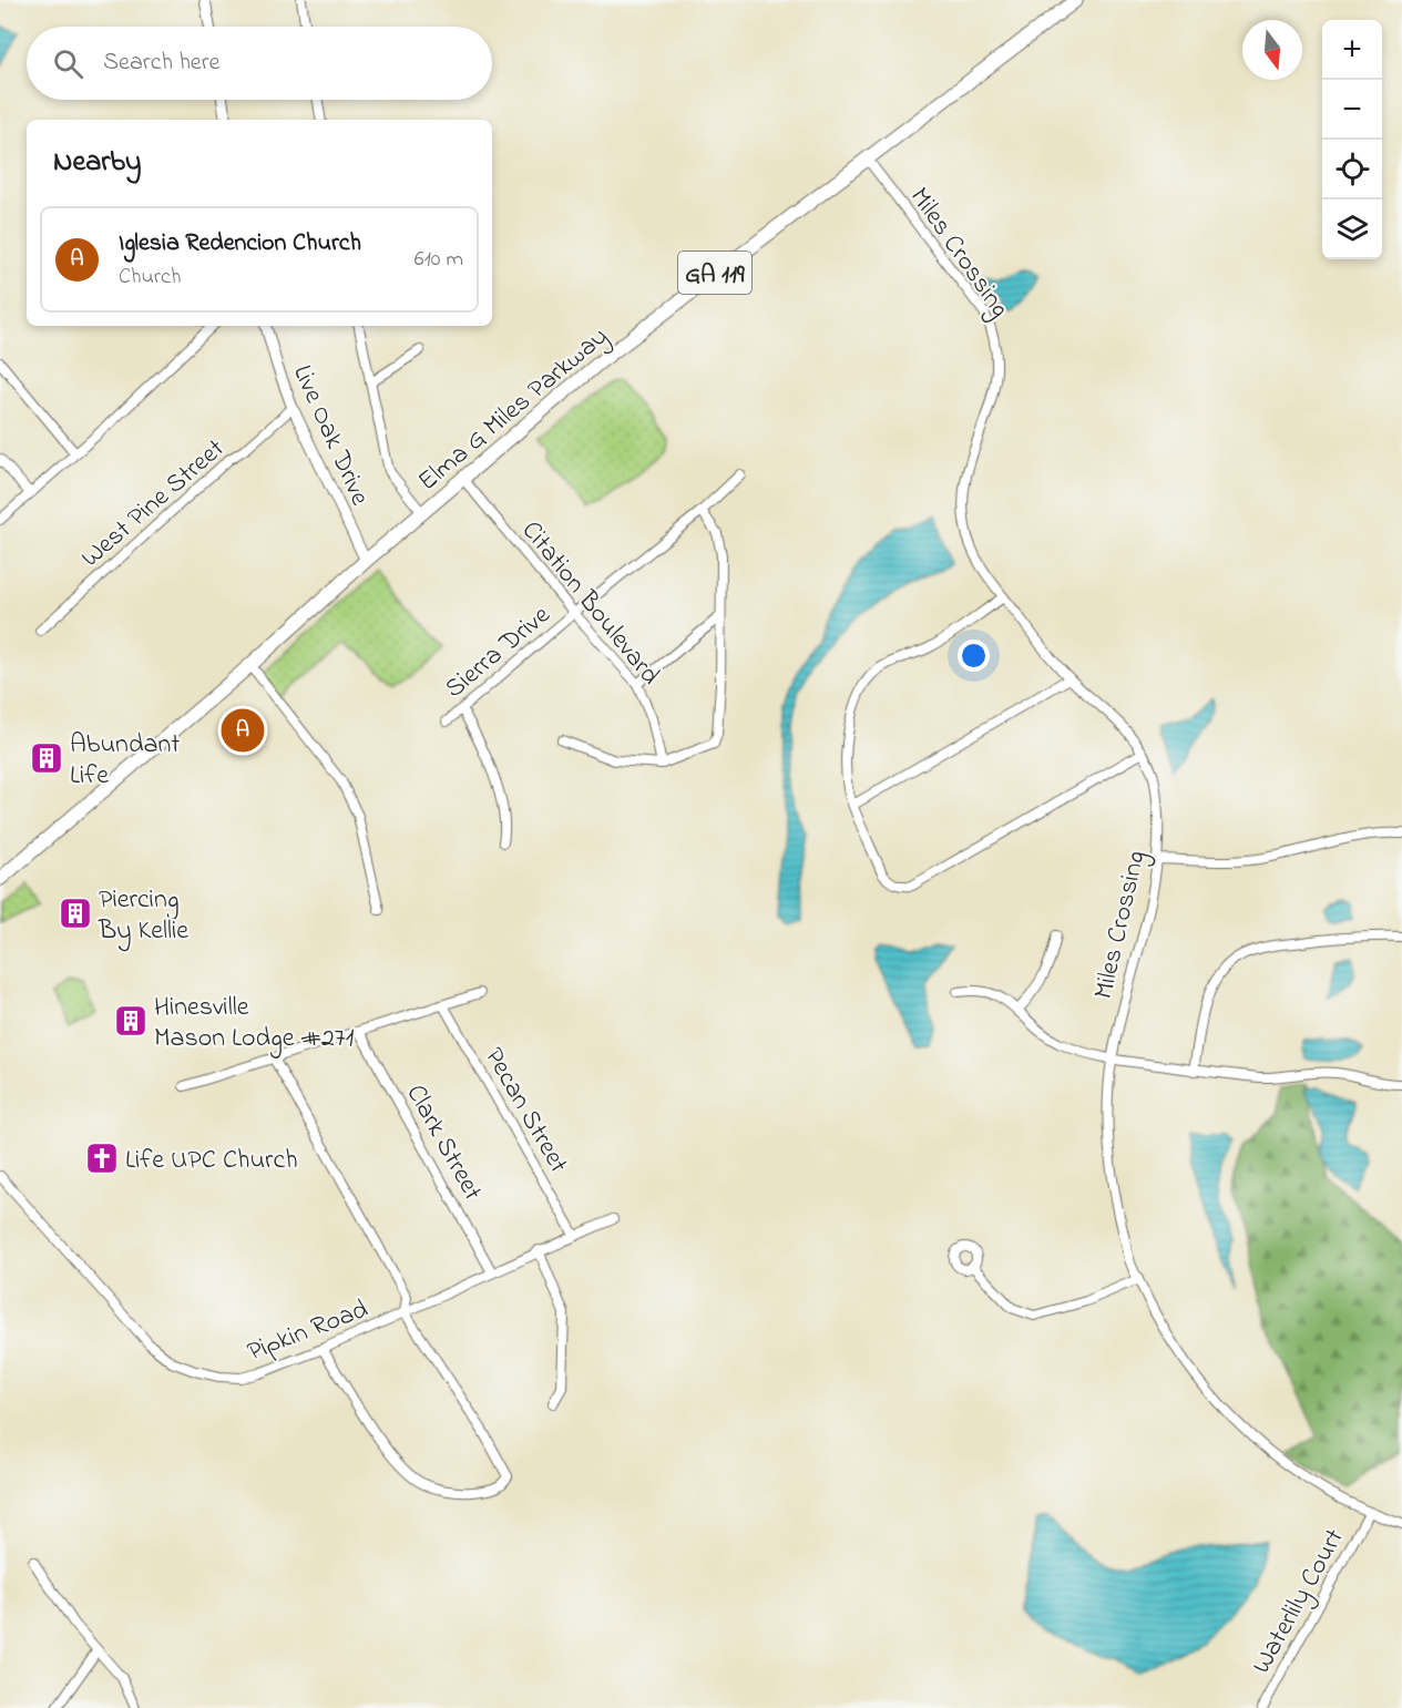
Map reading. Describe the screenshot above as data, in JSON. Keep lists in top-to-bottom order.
{
  "streets": {
    "main road": ["GA 119", "Elma G Miles Parkway"],
    "street": [
      "Miles Crossing",
      "Live Oak Drive",
      "West Pine Street",
      "Citation Boulevard",
      "Sierra Drive",
      "Pecan Street",
      "Clark Street",
      "Pipkin Road",
      "Waterlily Court"
    ]
  },
  "crossings": [
    ["Miles Crossing", "Elma G Miles Parkway"],
    ["Miles Crossing", "Waterlily Court"],
    ["Elma G Miles Parkway", "Live Oak Drive"],
    ["Elma G Miles Parkway", "Citation Boulevard"],
    ["Live Oak Drive", "West Pine Street"],
    ["Citation Boulevard", "Sierra Drive"],
    ["Pecan Street", "Pipkin Road"],
    ["Clark Street", "Pipkin Road"]
  ],
  "places": {
    "building": ["Abundant Life", "Piercing By Kellie", "Hinesville Mason Lodge #271"],
    "church": ["Life UPC Church"]
  },
  "north": "bottom",
  "page": {
    "map_buttons": ["+", "−"],
    "search": "Search here",
    "heading": "Nearby",
    "list": [
      {
        "mark": "A",
        "name": "Iglesia Redencion Church",
        "note": "Church",
        "value": "610 m"
      }
    ],
    "pins": "A"
  }
}
